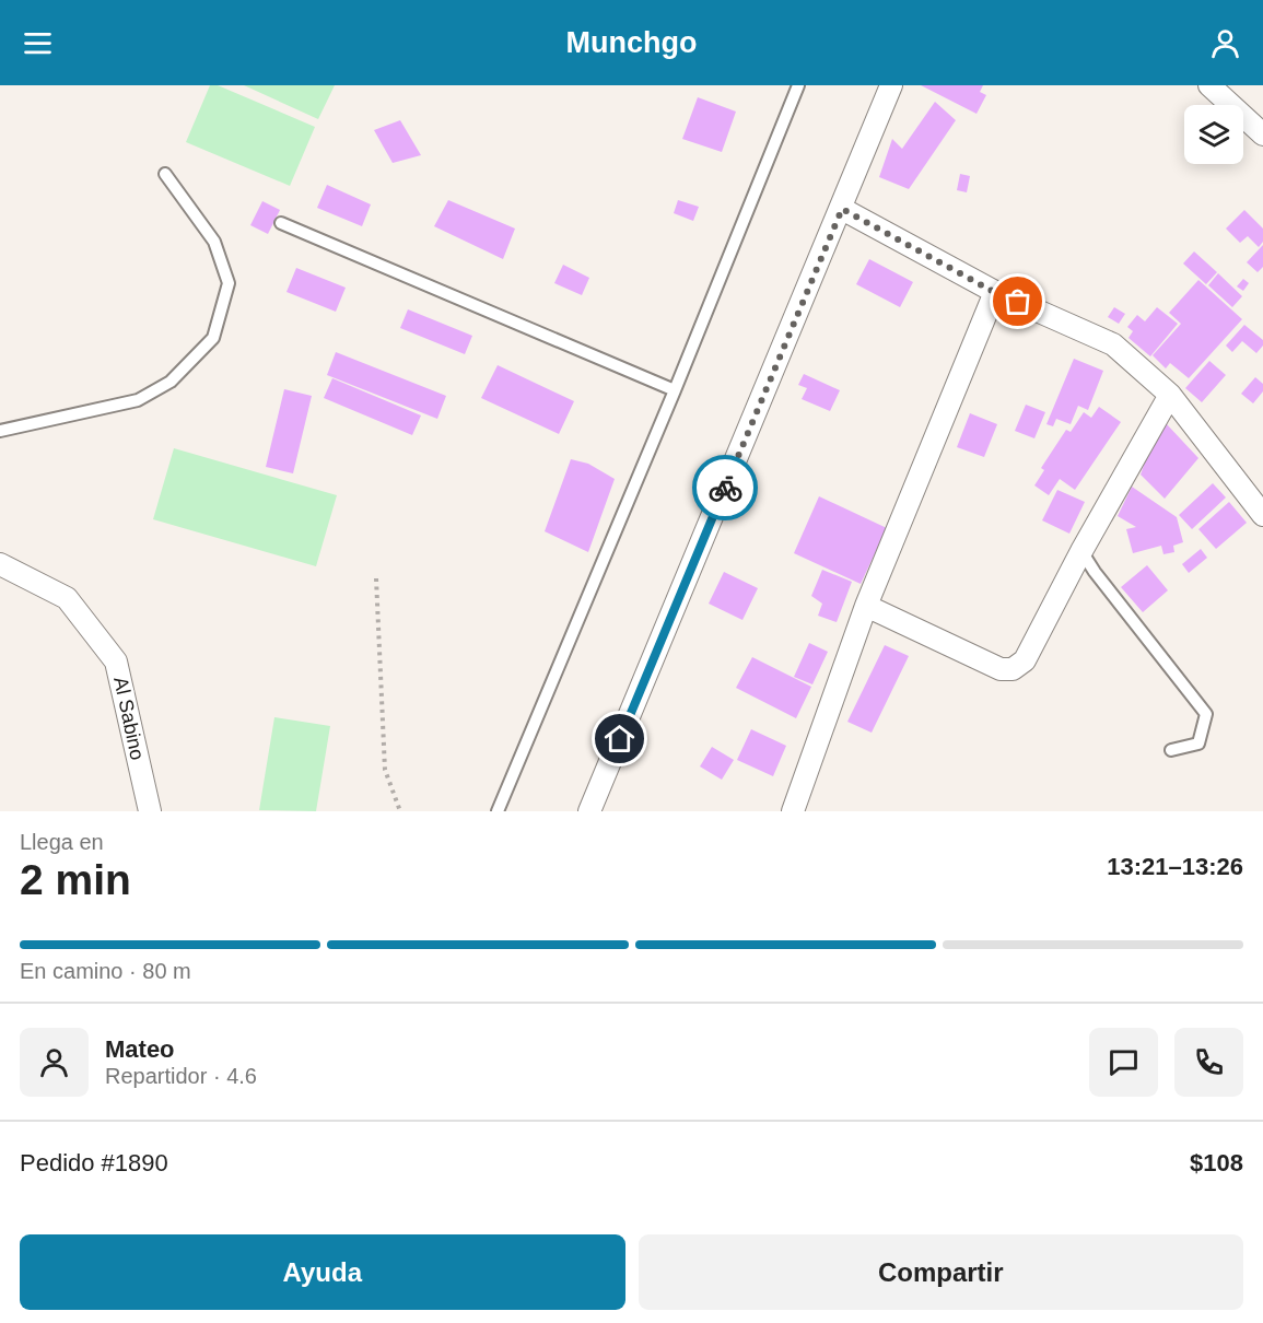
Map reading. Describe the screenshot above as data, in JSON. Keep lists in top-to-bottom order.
{
  "streets": {
    "street": ["Al Sabino"]
  },
  "page": {
    "header": "Munchgo",
    "heading": ["2 min", "Llega en", "13:21–13:26"],
    "panel": [
      "Mateo",
      "Repartidor · 4.6",
      "Pedido #1890",
      "$108"
    ],
    "bar": "En camino · 80 m",
    "buttons": ["Ayuda", "Compartir"]
  }
}
